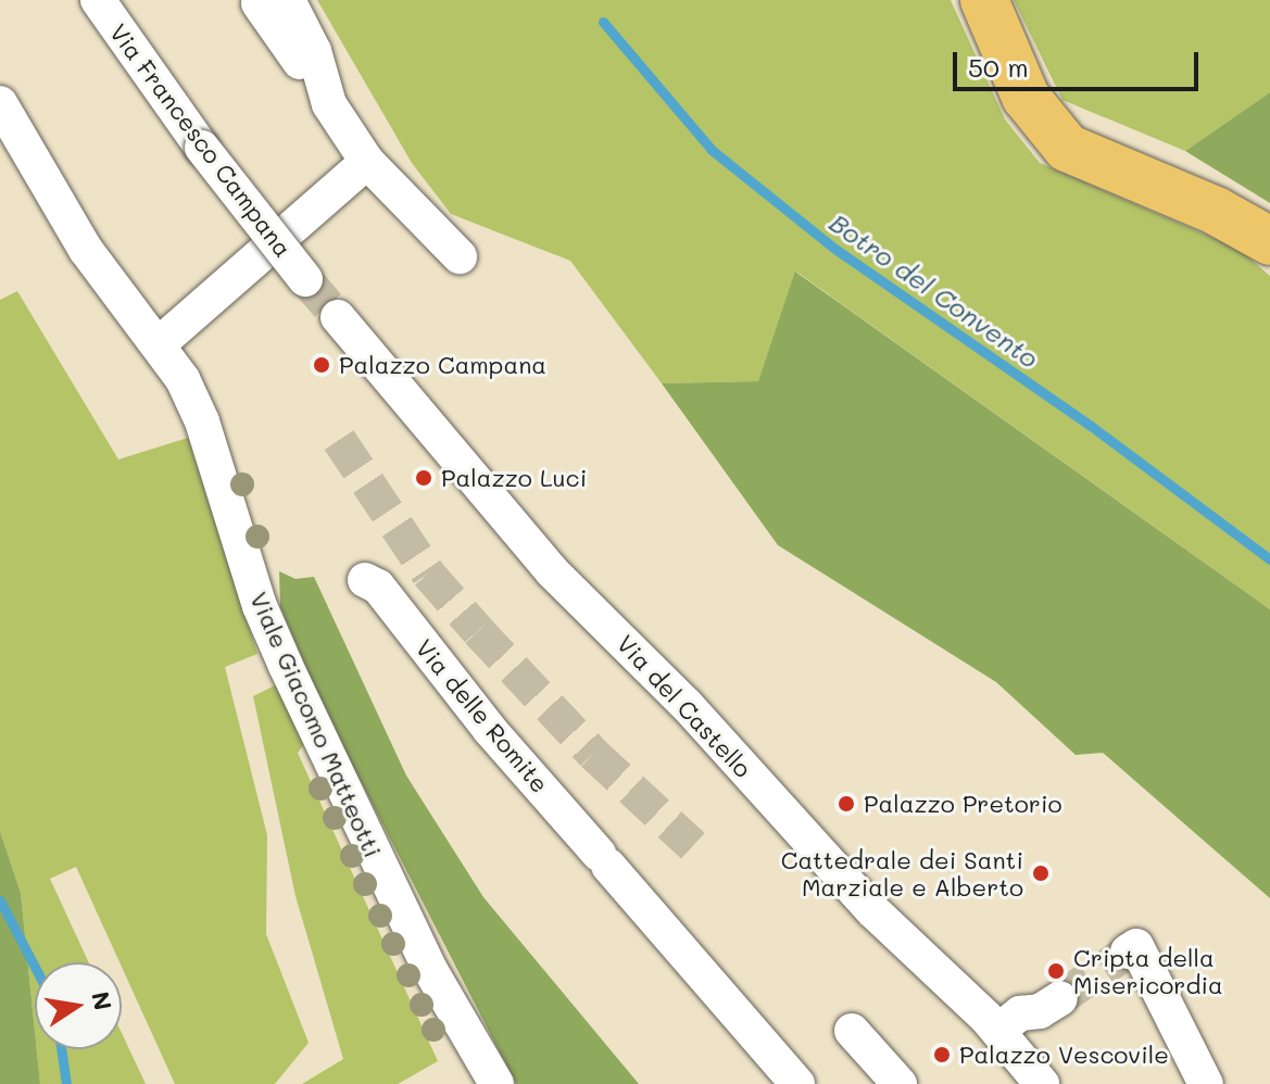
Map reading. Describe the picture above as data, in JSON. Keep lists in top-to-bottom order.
{
  "streets": {
    "street": [
      "Via Francesco Campana",
      "Via del Castello",
      "Via delle Romite",
      "Viale Giacomo Matteotti"
    ]
  },
  "water": ["Botro del Convento"],
  "places": [
    "Palazzo Campana",
    "Palazzo Luci",
    "Palazzo Pretorio",
    "Cattedrale dei Santi Marziale e Alberto",
    "Cripta della Misericordia",
    "Palazzo Vescovile"
  ],
  "scale_bar": "50 m",
  "north": "right"
}
